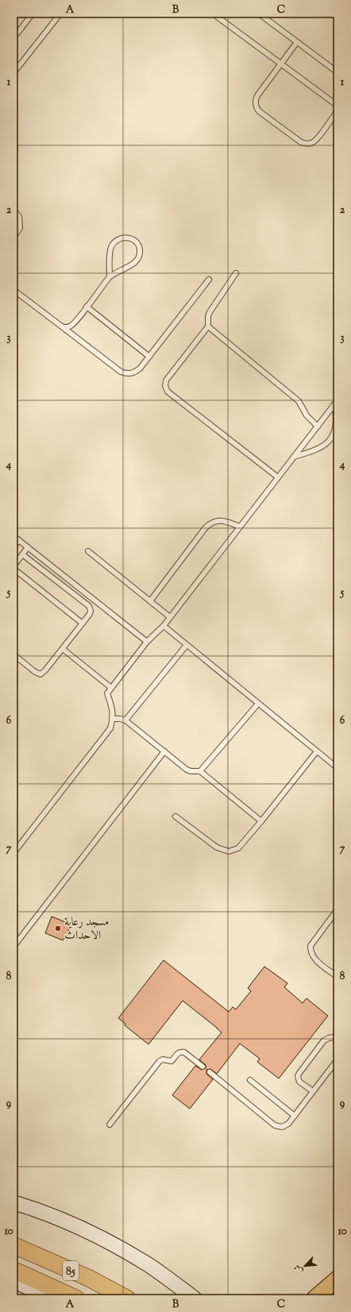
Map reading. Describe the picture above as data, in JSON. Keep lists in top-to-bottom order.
{
  "streets": {
    "highway": ["85"]
  },
  "places": ["مسجد رعاية الاحداث"],
  "north": "bottom left",
  "grid": {
    "columns": ["A", "B", "C"],
    "rows": [
      "1",
      "2",
      "3",
      "4",
      "5",
      "6",
      "7",
      "8",
      "9",
      "10"
    ]
  }
}
